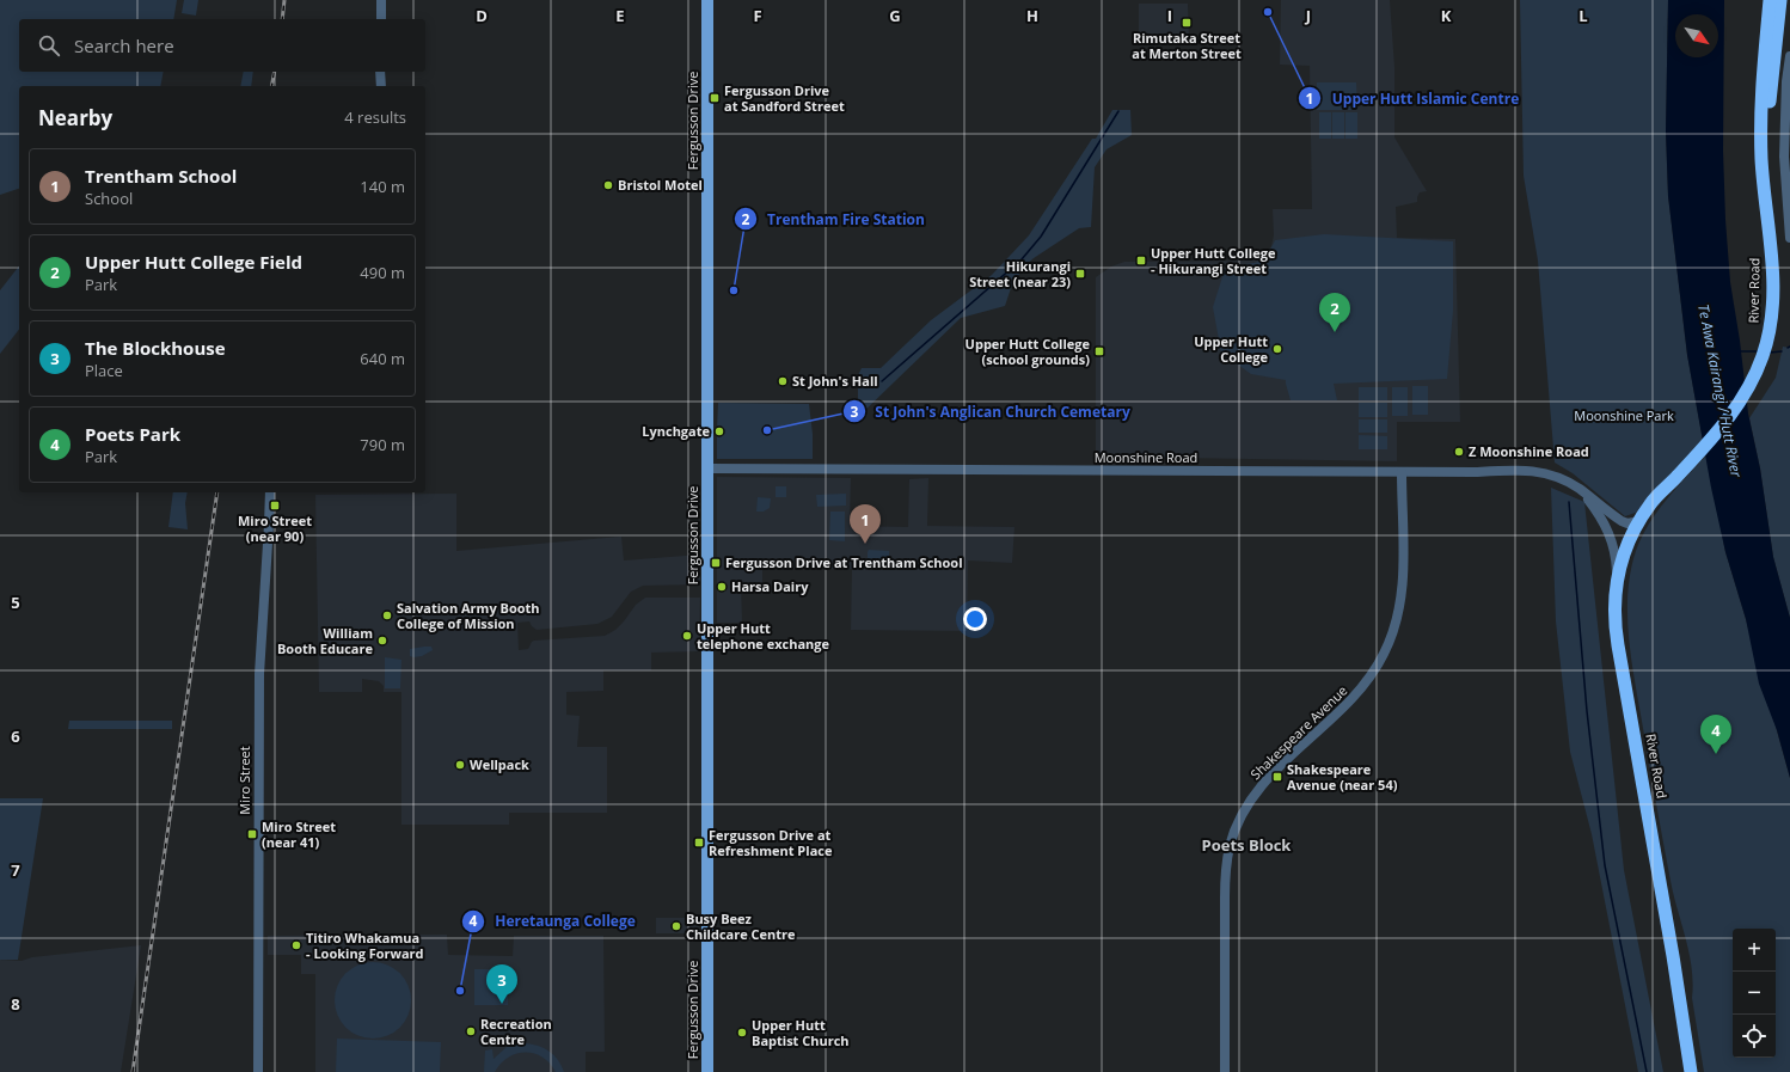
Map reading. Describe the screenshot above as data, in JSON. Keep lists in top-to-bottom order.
{
  "streets": {
    "highway": ["River Road"],
    "main road": ["Fergusson Drive"],
    "street": ["Moonshine Road", "Shakespeare Avenue", "Miro Street"]
  },
  "crossings": [
    ["Fergusson Drive", "Moonshine Road"],
    ["River Road", "Moonshine Road"],
    ["Moonshine Road", "Shakespeare Avenue"]
  ],
  "districts": ["Poets Block"],
  "water": ["Te Awa Kairangi / Hutt River"],
  "parks": ["Moonshine Park"],
  "places": {
    "other": [
      "Upper Hutt Islamic Centre",
      "Bristol Motel",
      "Trentham Fire Station",
      "Upper Hutt College",
      "St John's Hall",
      "St John's Anglican Church Cemetary",
      "Lynchgate",
      "Z Moonshine Road",
      "Harsa Dairy",
      "Salvation Army Booth College of Mission",
      "Upper Hutt telephone exchange",
      "William Booth Educare",
      "Wellpack",
      "Busy Beez Childcare Centre",
      "Titiro Whakamua - Looking Forward",
      "Heretaunga College",
      "Recreation Centre",
      "Upper Hutt Baptist Church"
    ],
    "transit": [
      "Rimutaka Street at Merton Street",
      "Fergusson Drive at Sandford Street",
      "Upper Hutt College - Hikurangi Street",
      "Hikurangi Street (near 23)",
      "Upper Hutt College (school grounds)",
      "Miro Street (near 90)",
      "Fergusson Drive at Trentham School",
      "Shakespeare Avenue (near 54)",
      "Miro Street (near 41)",
      "Fergusson Drive at Refreshment Place"
    ]
  },
  "north": "bottom right",
  "page": {
    "search": "Search here",
    "heading": ["Nearby", "4 results"],
    "list": [
      {
        "mark": "1",
        "name": "Trentham School",
        "note": "School",
        "value": "140 m"
      },
      {
        "mark": "2",
        "name": "Upper Hutt College Field",
        "note": "Park",
        "value": "490 m"
      },
      {
        "mark": "3",
        "name": "The Blockhouse",
        "note": "Place",
        "value": "640 m"
      },
      {
        "mark": "4",
        "name": "Poets Park",
        "note": "Park",
        "value": "790 m"
      }
    ],
    "pins": [
      "2",
      "1",
      "4",
      "3"
    ],
    "map_buttons": ["+", "−"]
  },
  "grid": {
    "columns": [
      "D",
      "E",
      "F",
      "G",
      "H",
      "I",
      "J",
      "K",
      "L"
    ],
    "rows": [
      "5",
      "6",
      "7",
      "8"
    ]
  }
}
